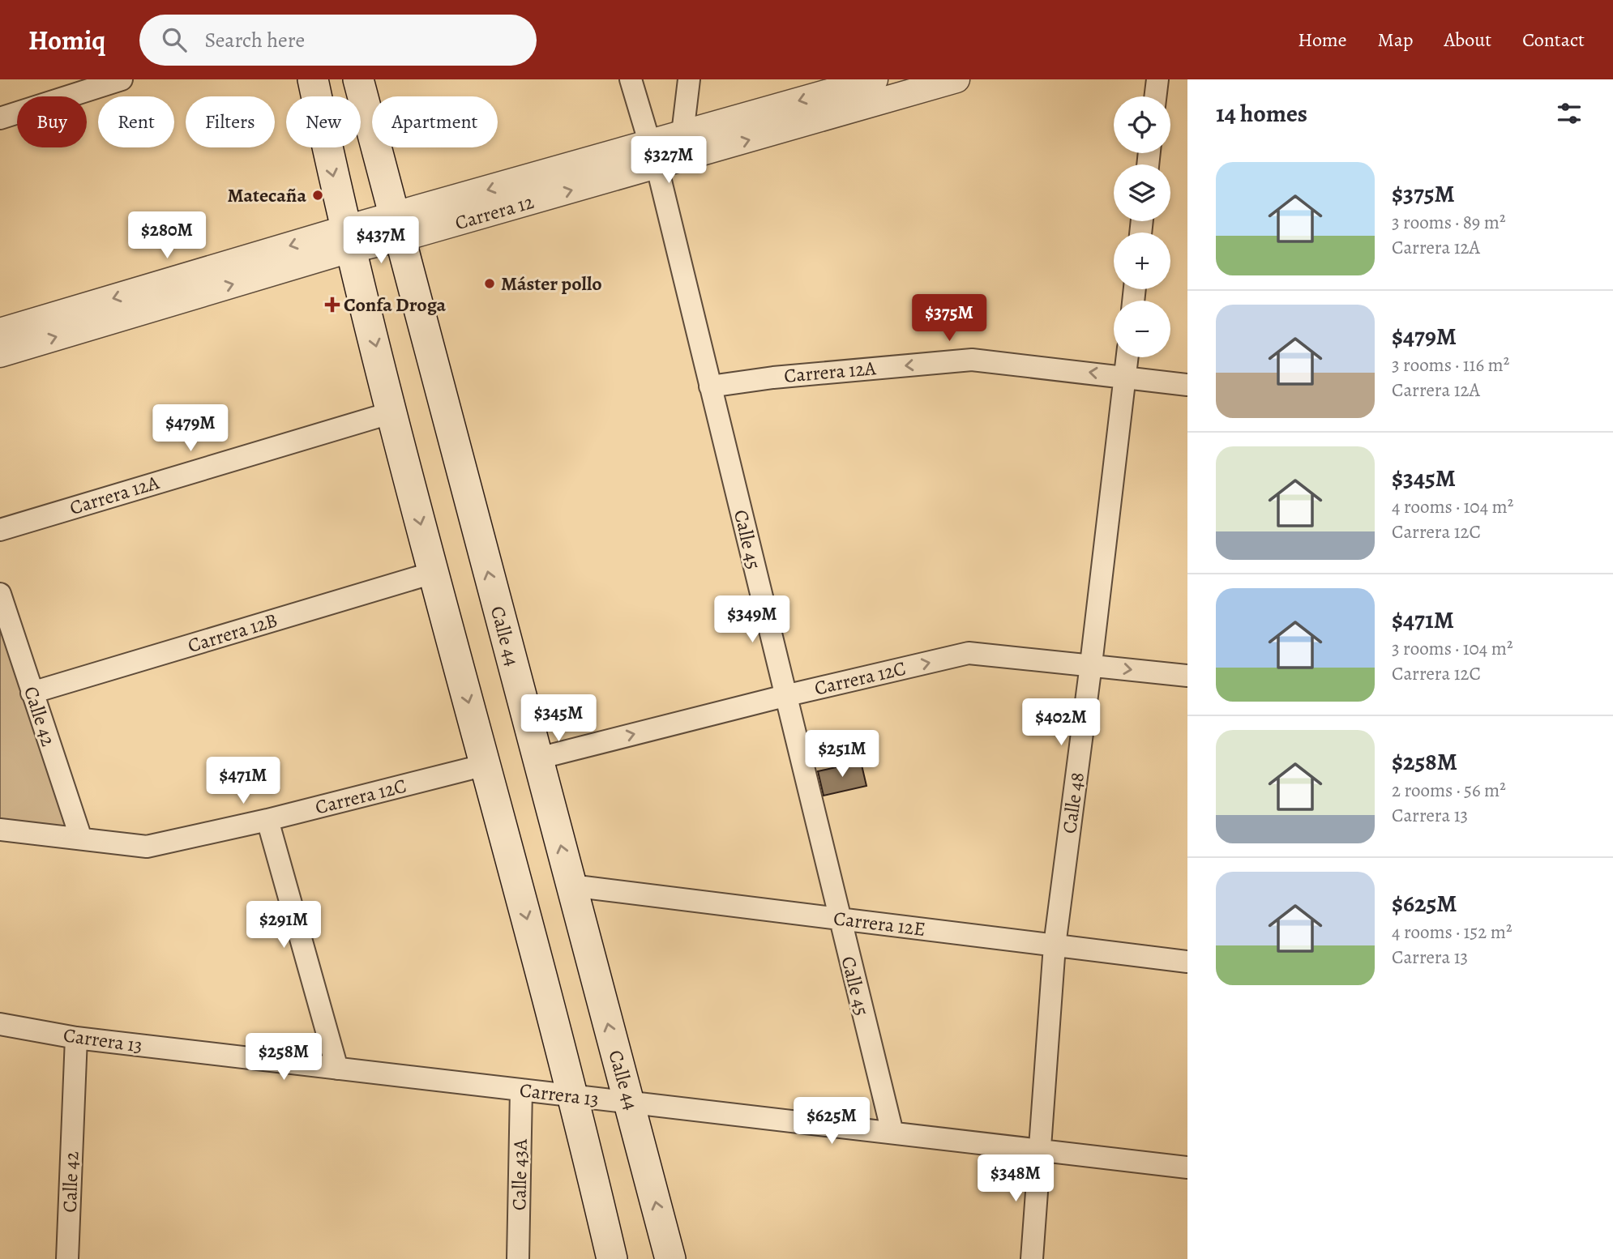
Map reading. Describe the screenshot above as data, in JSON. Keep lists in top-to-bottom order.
{
  "streets": {
    "main road": ["Calle 44"],
    "street": [
      "Carrera 12",
      "Carrera 12A",
      "Calle 45",
      "Carrera 12B",
      "Carrera 12C",
      "Calle 42",
      "Calle 48",
      "Carrera 12E",
      "Carrera 13",
      "Calle 43A"
    ]
  },
  "crossings": [
    ["Carrera 12", "Calle 45"],
    ["Carrera 12", "Calle 44"],
    ["Carrera 12A", "Calle 45"],
    ["Carrera 12A", "Calle 48"],
    ["Calle 45", "Carrera 12C"],
    ["Calle 45", "Carrera 12E"],
    ["Calle 45", "Carrera 13"],
    ["Carrera 12B", "Calle 42"],
    ["Calle 44", "Carrera 12C"],
    ["Calle 44", "Carrera 12E"],
    ["Calle 44", "Carrera 13"],
    ["Carrera 12C", "Calle 42"],
    ["Carrera 12C", "Calle 48"],
    ["Calle 42", "Carrera 13"],
    ["Calle 48", "Carrera 12E"],
    ["Calle 48", "Carrera 13"],
    ["Carrera 13", "Calle 43A"]
  ],
  "one_way": ["Carrera 12A", "Carrera 12C"],
  "places": {
    "other": ["Matecaña", "Máster pollo"],
    "health": ["Confa Droga"]
  },
  "page": {
    "header": "Homiq",
    "search": "Search here",
    "nav": [
      "Home",
      "Map",
      "About",
      "Contact"
    ],
    "heading": "14 homes",
    "map_buttons": ["+", "−"],
    "chip": [
      "Buy",
      "Rent",
      "Filters",
      "New",
      "Apartment"
    ],
    "price": [
      "$327M",
      "$280M",
      "$437M",
      "$375M",
      "$479M",
      "$349M",
      "$345M",
      "$402M",
      "$251M",
      "$471M",
      "$291M",
      "$258M",
      "$625M",
      "$348M"
    ],
    "list": [
      {
        "name": "$375M",
        "note": "3 rooms · 89 m² · Carrera 12A"
      },
      {
        "name": "$479M",
        "note": "3 rooms · 116 m² · Carrera 12A"
      },
      {
        "name": "$345M",
        "note": "4 rooms · 104 m² · Carrera 12C"
      },
      {
        "name": "$471M",
        "note": "3 rooms · 104 m² · Carrera 12C"
      },
      {
        "name": "$258M",
        "note": "2 rooms · 56 m² · Carrera 13"
      },
      {
        "name": "$625M",
        "note": "4 rooms · 152 m² · Carrera 13"
      }
    ]
  }
}
